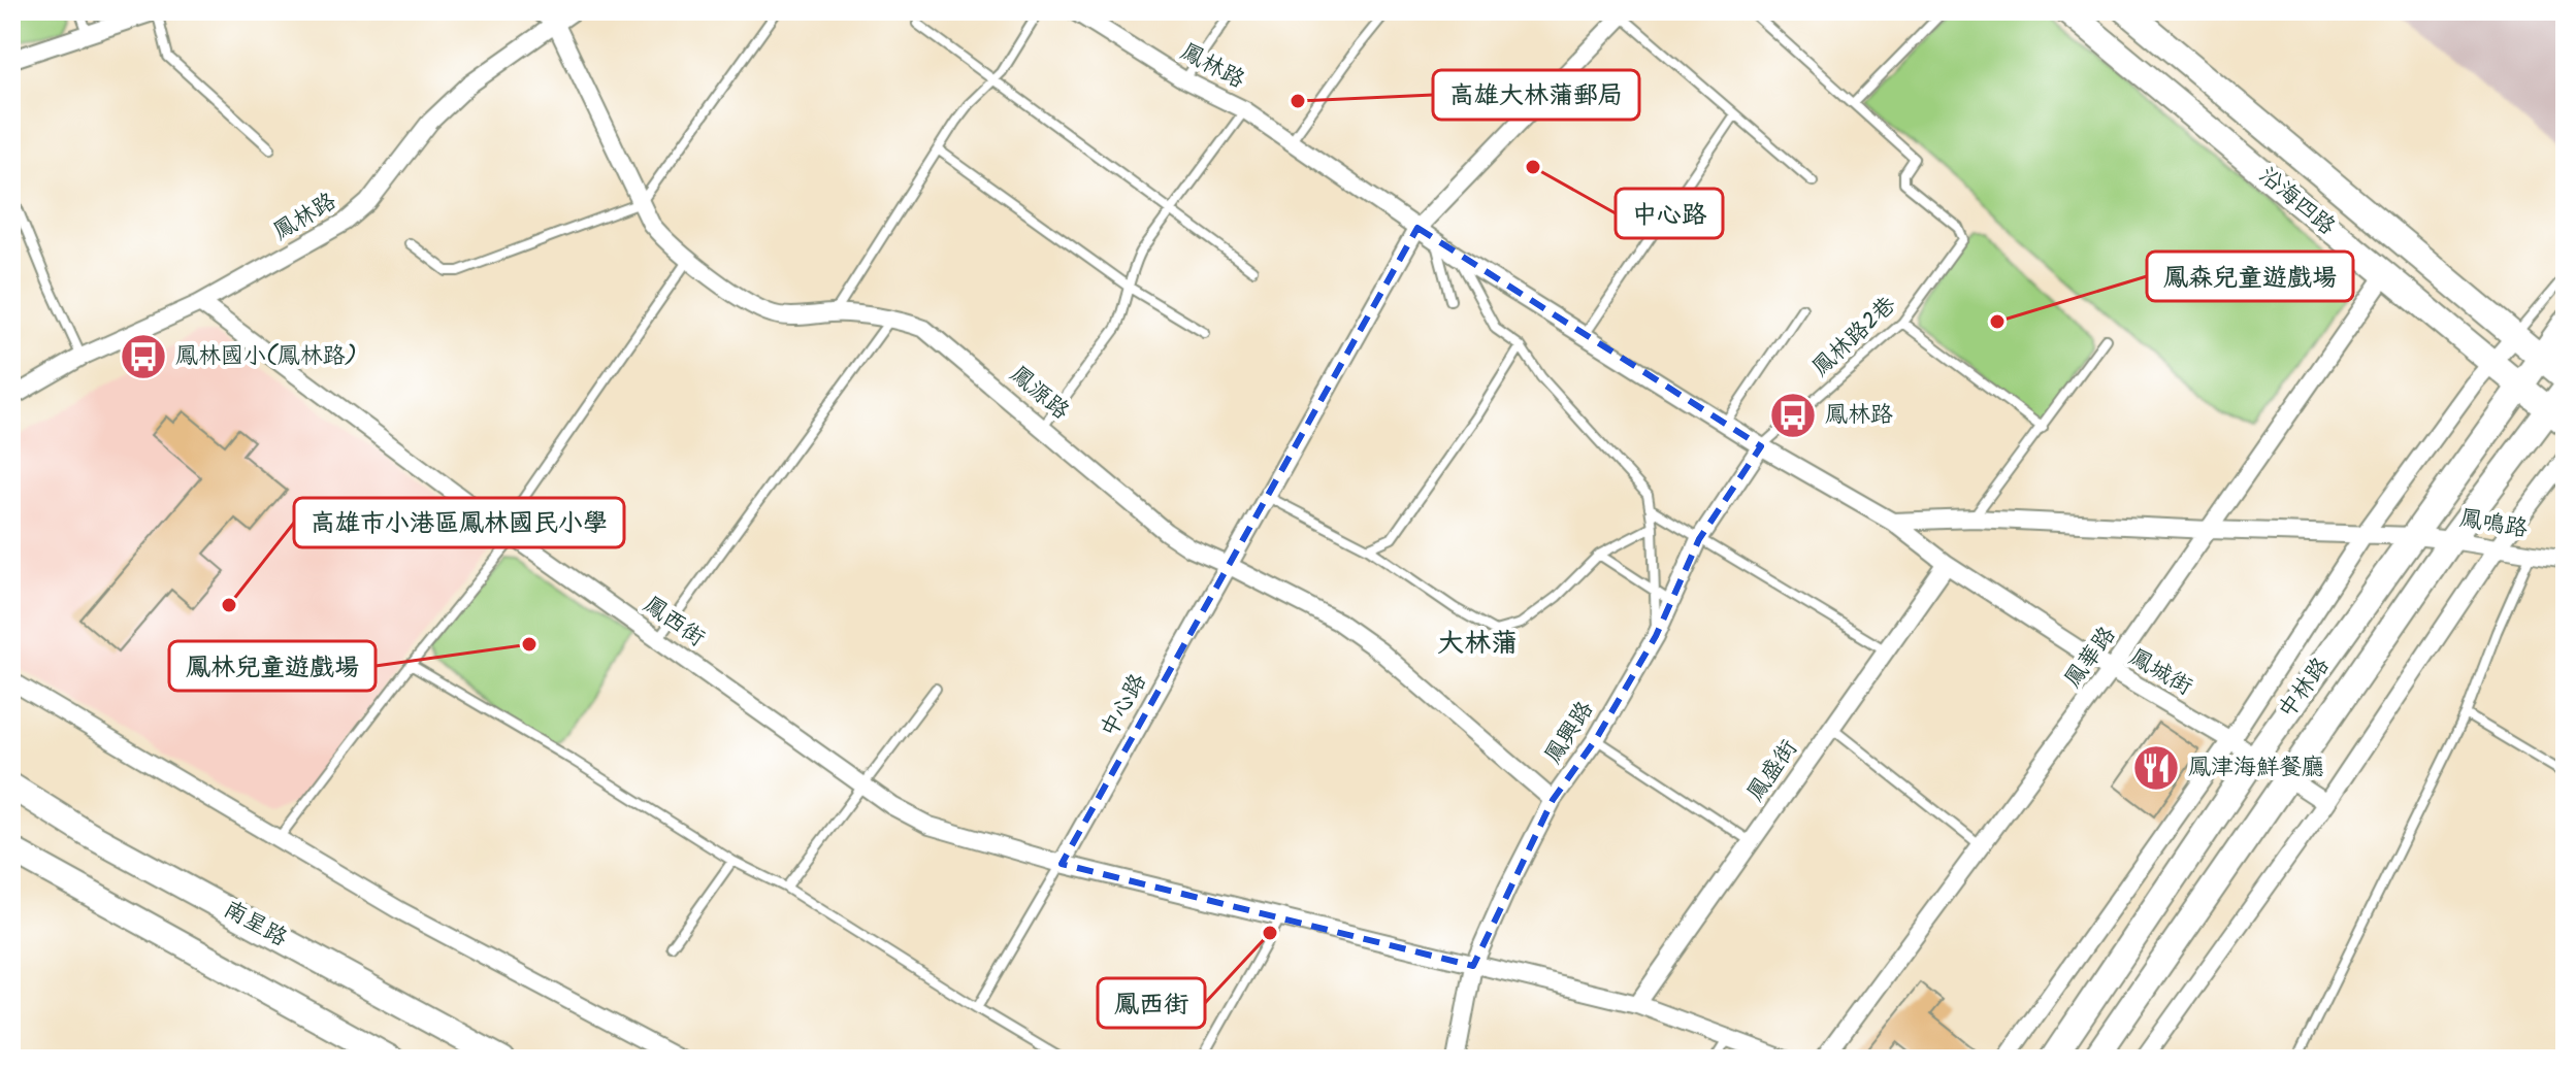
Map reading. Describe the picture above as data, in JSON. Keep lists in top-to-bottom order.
{
  "streets": {
    "street": [
      "鳳林路",
      "沿海四路",
      "鳳源路",
      "鳳鳴路",
      "鳳西街",
      "鳳華路",
      "鳳城街",
      "中林路",
      "中心路",
      "鳳興路",
      "鳳盛街",
      "南星路"
    ],
    "lane": ["鳳林路2巷"]
  },
  "crossings": [
    ["鳳林路", "鳳林路2巷"],
    ["鳳林路", "鳳源路"],
    ["鳳林路", "鳳西街"],
    ["鳳林路", "鳳城街"],
    ["鳳林路", "中心路"],
    ["鳳林路", "鳳興路"],
    ["沿海四路", "鳳華路"],
    ["沿海四路", "中林路"],
    ["鳳林路2巷", "鳳興路"],
    ["鳳源路", "中心路"],
    ["鳳源路", "鳳興路"],
    ["鳳鳴路", "中林路"],
    ["鳳西街", "中心路"],
    ["鳳西街", "鳳興路"],
    ["鳳西街", "鳳盛街"],
    ["鳳華路", "鳳城街"],
    ["鳳城街", "中林路"],
    ["鳳城街", "鳳盛街"]
  ],
  "districts": ["大林蒲"],
  "places": {
    "other": [
      "高雄大林蒲郵局",
      "中心路",
      "鳳森兒童遊戲場",
      "高雄市小港區鳳林國民小學",
      "鳳林兒童遊戲場",
      "鳳西街"
    ],
    "bus stop": ["鳳林國小(鳳林路)", "鳳林路"],
    "restaurant": ["鳳津海鮮餐廳"]
  }
}
